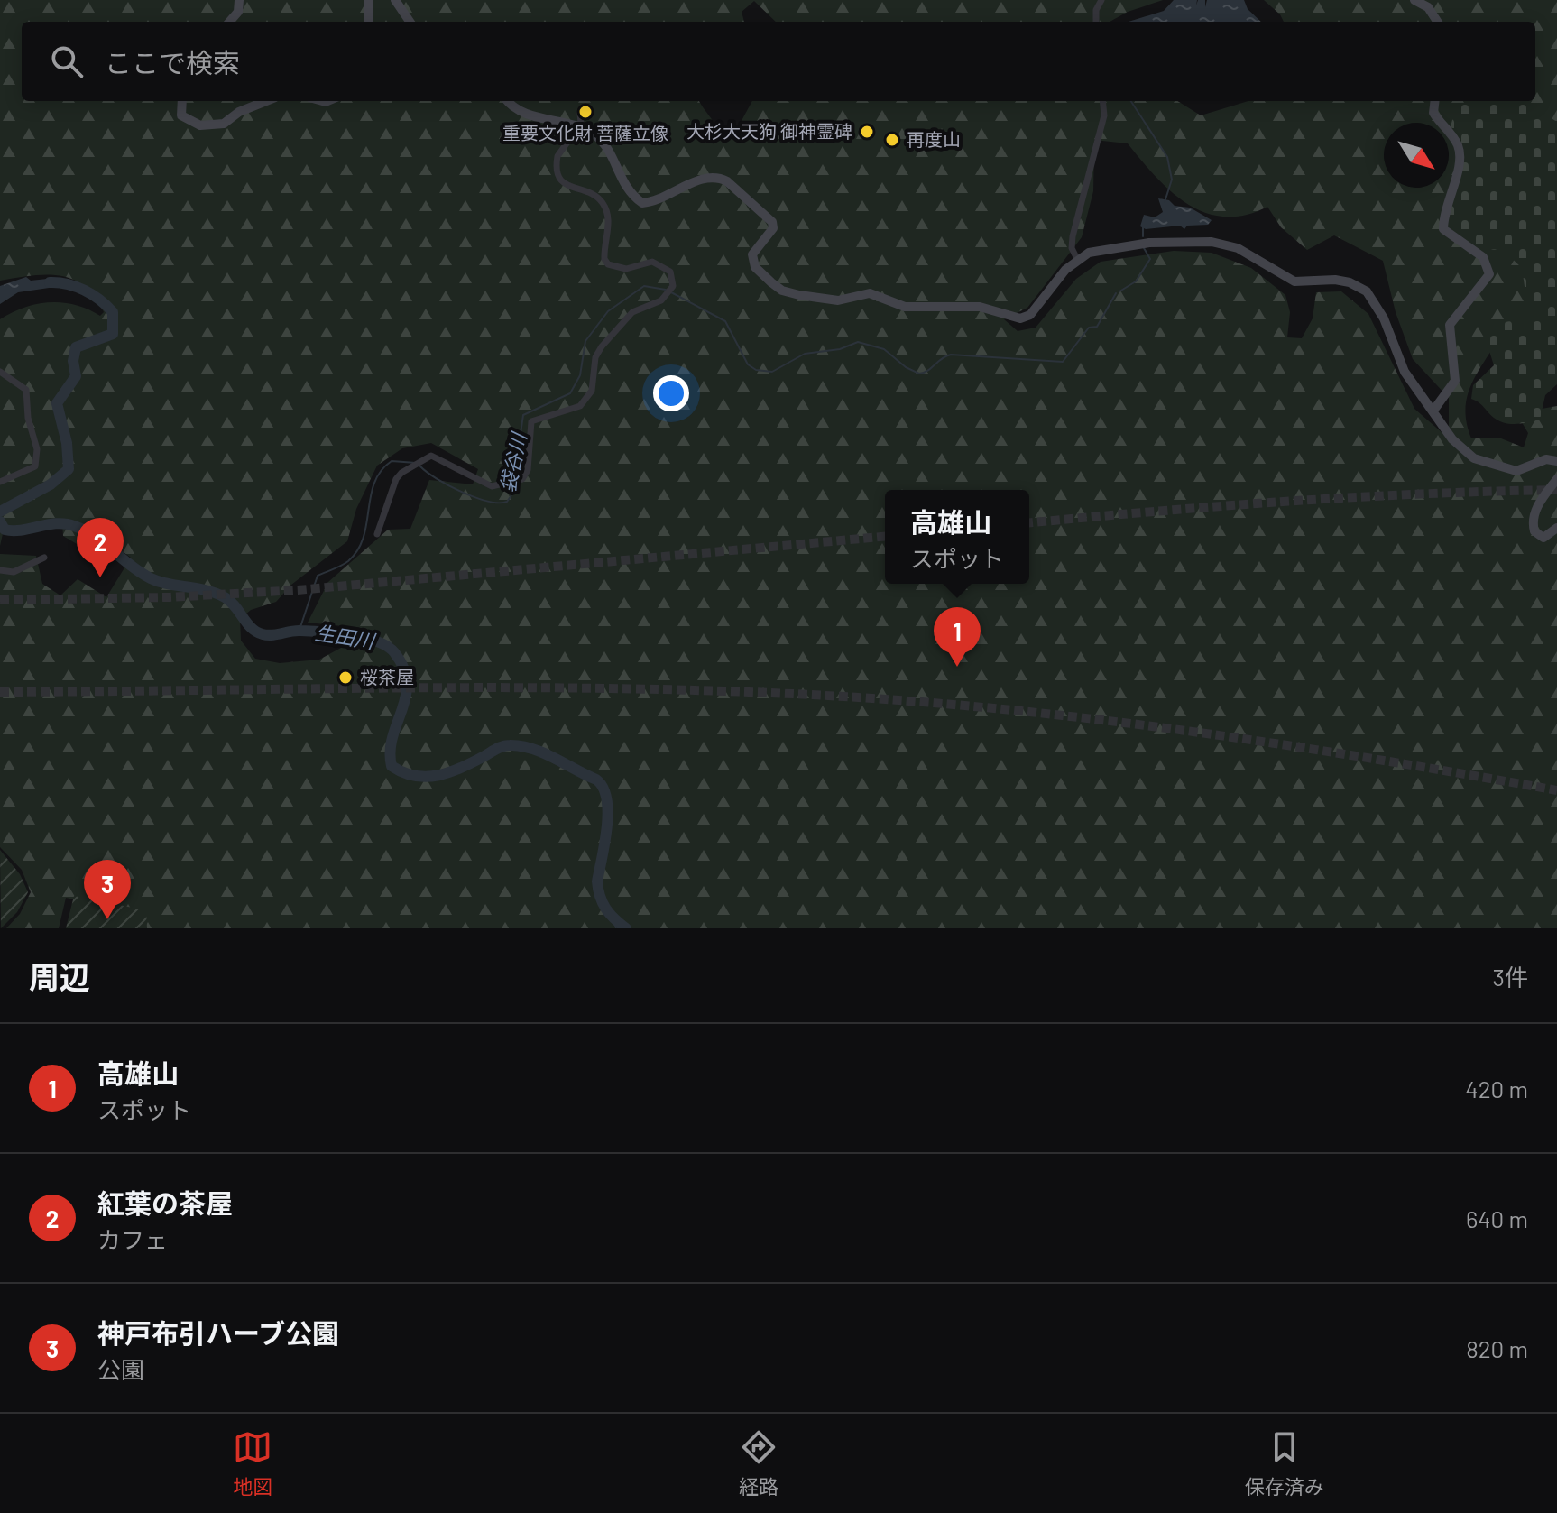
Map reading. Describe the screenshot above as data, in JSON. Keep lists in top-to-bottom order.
{
  "water": ["袋谷川", "生田川"],
  "places": [
    "重要文化財 菩薩立像",
    "大杉大天狗 御神霊碑",
    "再度山",
    "桜茶屋"
  ],
  "north": "bottom right",
  "page": {
    "search": "ここで検索",
    "popup": ["高雄山", "スポット"],
    "pins": ["2", "1", "3"],
    "heading": ["周辺", "3件"],
    "list": [
      {
        "mark": "1",
        "name": "高雄山",
        "note": "スポット",
        "value": "420 m"
      },
      {
        "mark": "2",
        "name": "紅葉の茶屋",
        "note": "カフェ",
        "value": "640 m"
      },
      {
        "mark": "3",
        "name": "神戸布引ハーブ公園",
        "note": "公園",
        "value": "820 m"
      }
    ],
    "nav": ["地図", "経路", "保存済み"]
  }
}
